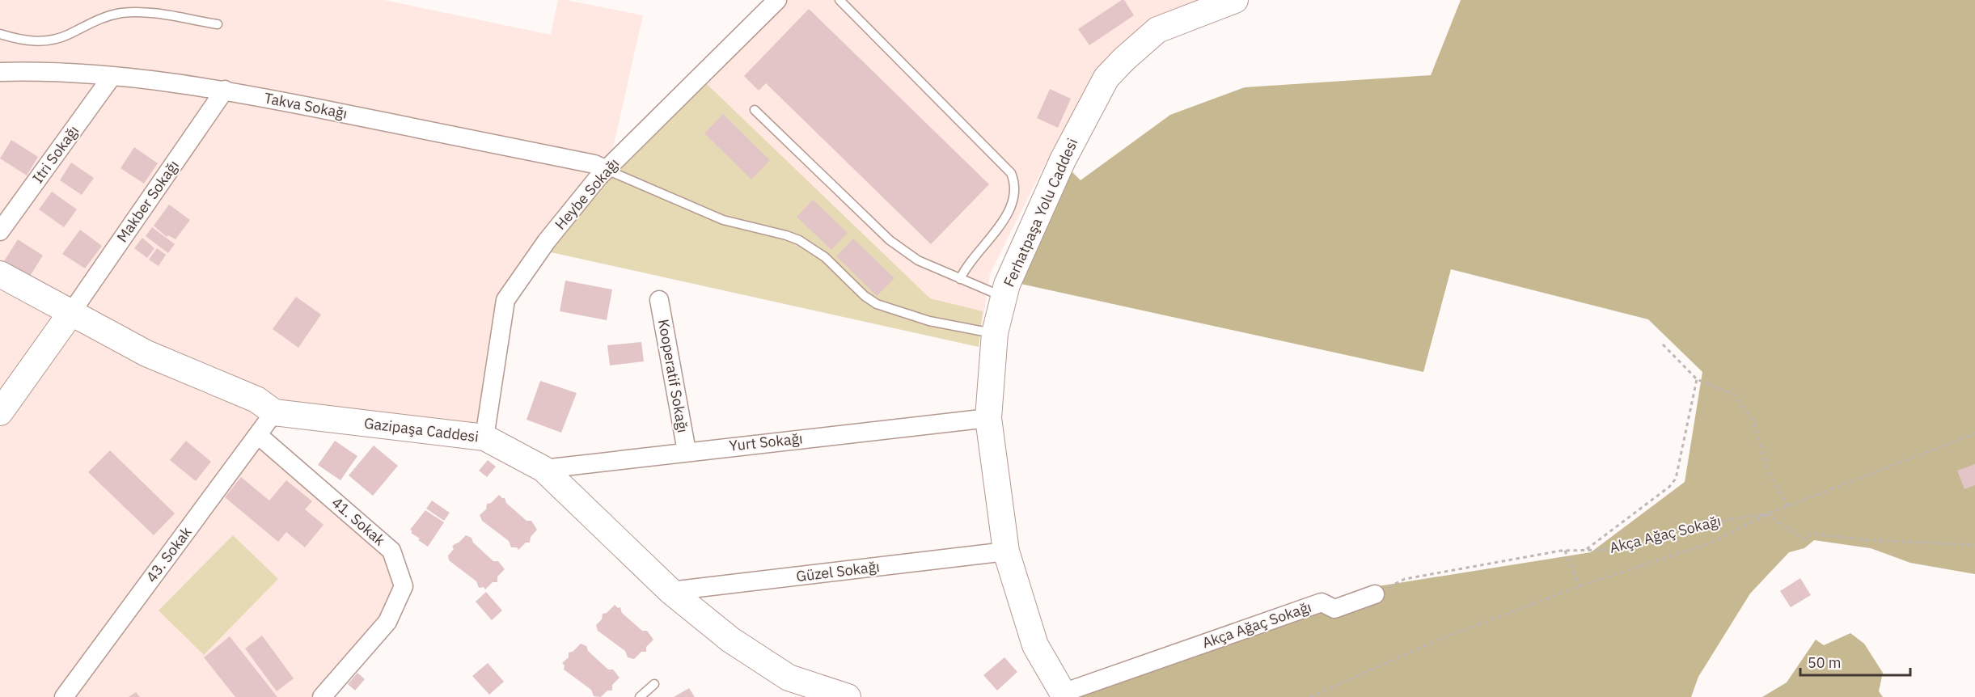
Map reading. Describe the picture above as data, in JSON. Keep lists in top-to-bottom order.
{
  "streets": {
    "street": [
      "Takva Sokağı",
      "Itri Sokağı",
      "Heybe Sokağı",
      "Makber Sokağı",
      "Ferhatpaşa Yolu Caddesi",
      "Kooperatif Sokağı",
      "Gazipaşa Caddesi",
      "Yurt Sokağı",
      "41. Sokak",
      "Akça Ağaç Sokağı",
      "43. Sokak",
      "Güzel Sokağı"
    ]
  },
  "crossings": [
    ["Takva Sokağı", "Itri Sokağı"],
    ["Takva Sokağı", "Heybe Sokağı"],
    ["Takva Sokağı", "Makber Sokağı"],
    ["Heybe Sokağı", "Gazipaşa Caddesi"],
    ["Makber Sokağı", "Gazipaşa Caddesi"],
    ["Ferhatpaşa Yolu Caddesi", "Yurt Sokağı"],
    ["Ferhatpaşa Yolu Caddesi", "Akça Ağaç Sokağı"],
    ["Ferhatpaşa Yolu Caddesi", "Güzel Sokağı"],
    ["Kooperatif Sokağı", "Yurt Sokağı"],
    ["Gazipaşa Caddesi", "Yurt Sokağı"],
    ["Gazipaşa Caddesi", "43. Sokak"],
    ["Gazipaşa Caddesi", "Güzel Sokağı"],
    ["41. Sokak", "43. Sokak"]
  ],
  "scale_bar": "50 m"
}
